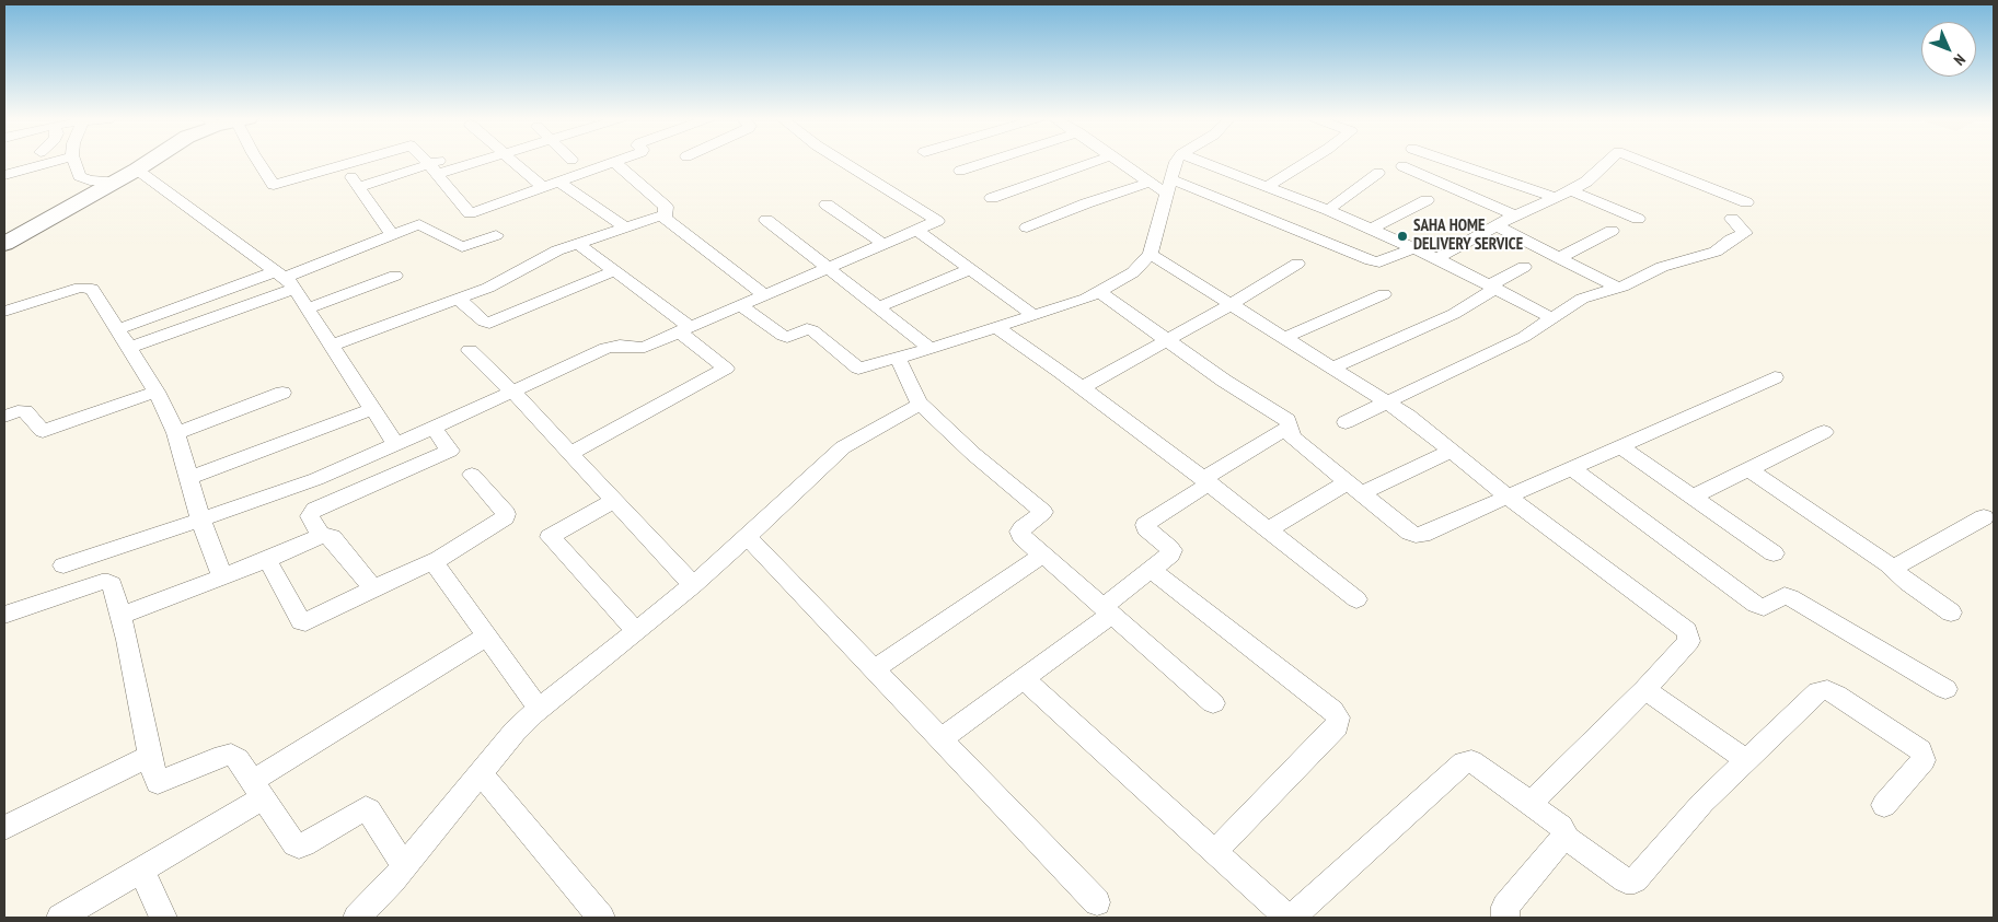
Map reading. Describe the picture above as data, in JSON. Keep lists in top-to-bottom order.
{
  "places": ["SAHA HOME DELIVERY SERVICE"],
  "north": "bottom right"
}
